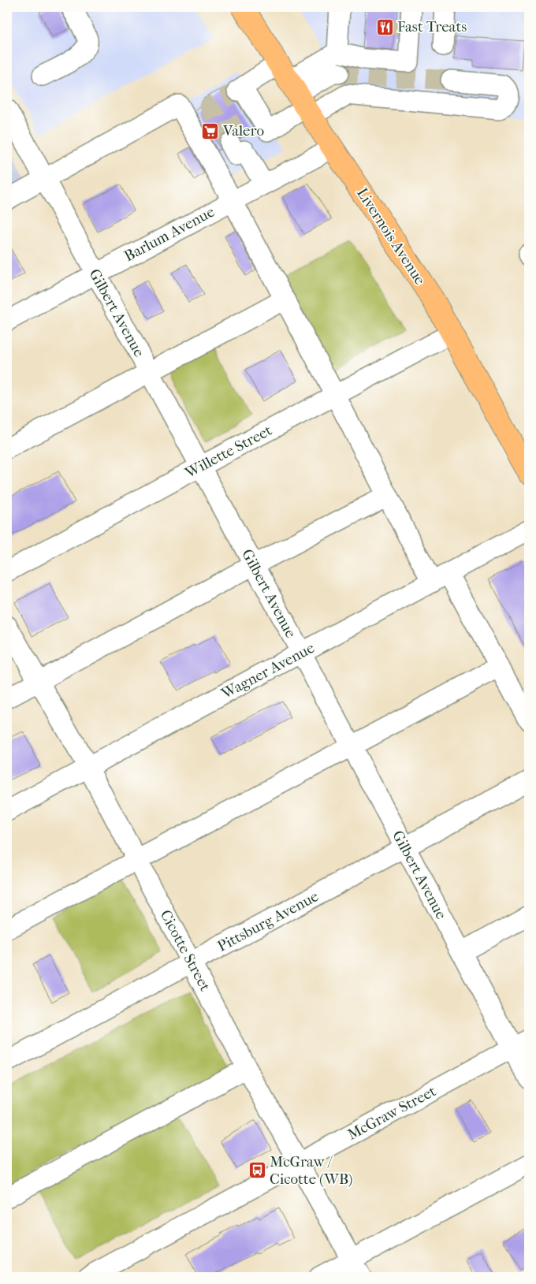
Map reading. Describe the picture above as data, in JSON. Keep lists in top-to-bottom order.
{
  "streets": {
    "main road": ["Livernois Avenue"],
    "street": [
      "Barlum Avenue",
      "Gilbert Avenue",
      "Willette Street",
      "Wagner Avenue",
      "Pittsburg Avenue",
      "Cicotte Street",
      "McGraw Street"
    ]
  },
  "crossings": [
    ["Barlum Avenue", "Livernois Avenue"],
    ["Barlum Avenue", "Gilbert Avenue"],
    ["Livernois Avenue", "Willette Street"],
    ["Gilbert Avenue", "Willette Street"],
    ["Gilbert Avenue", "Wagner Avenue"],
    ["Gilbert Avenue", "Pittsburg Avenue"],
    ["Gilbert Avenue", "McGraw Street"],
    ["Wagner Avenue", "Cicotte Street"],
    ["Pittsburg Avenue", "Cicotte Street"],
    ["Cicotte Street", "McGraw Street"]
  ],
  "places": {
    "restaurant": ["Fast Treats"],
    "supermarket": ["Valero"],
    "bus stop": ["McGraw / Cicotte (WB)"]
  }
}
